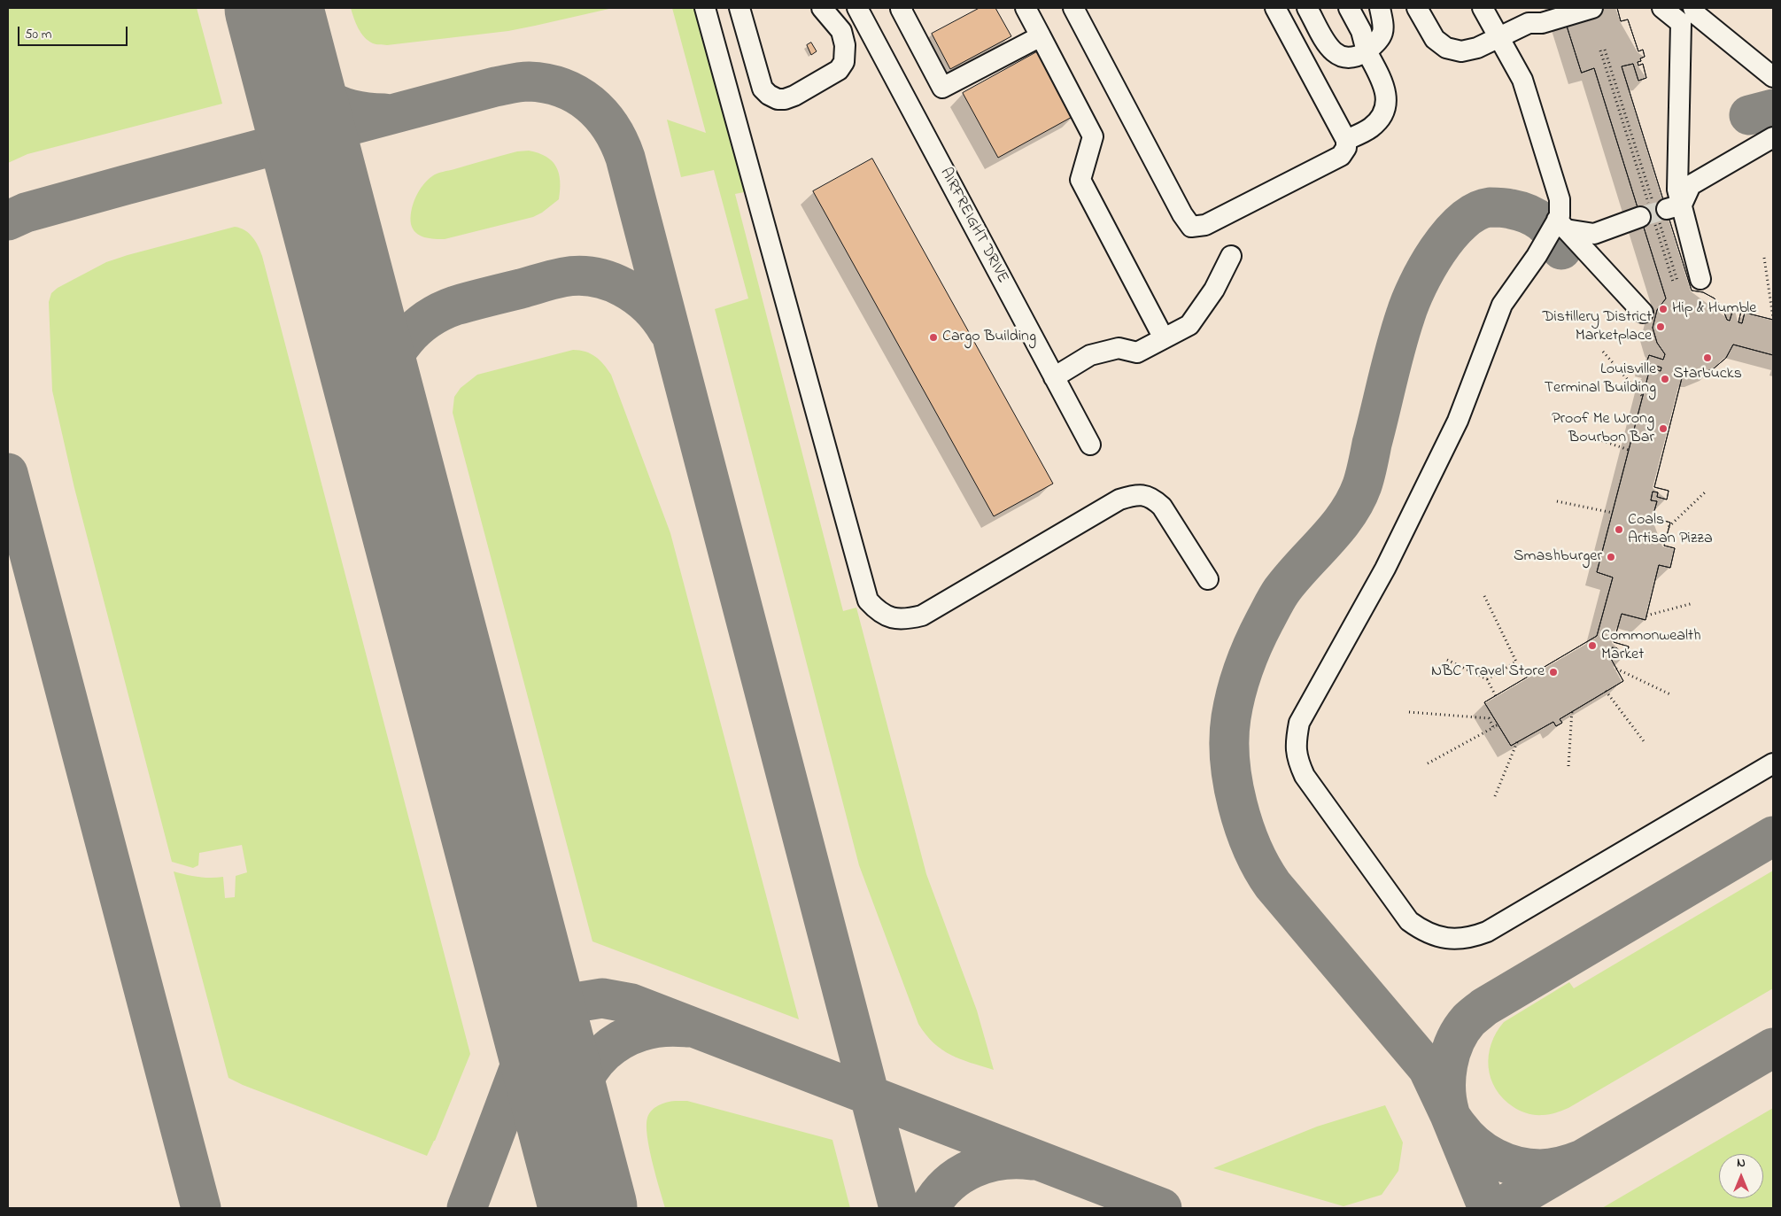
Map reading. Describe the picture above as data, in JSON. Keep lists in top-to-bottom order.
{
  "streets": {
    "street": ["AIRFREIGHT DRIVE"]
  },
  "places": [
    "Hip & Humble",
    "Distillery District Marketplace",
    "Cargo Building",
    "Starbucks",
    "Louisville Terminal Building",
    "Proof Me Wrong Bourbon Bar",
    "Coals Artisan Pizza",
    "Smashburger",
    "Commonwealth Market",
    "NBC Travel Store"
  ],
  "scale_bar": "50 m",
  "north": "top"
}
